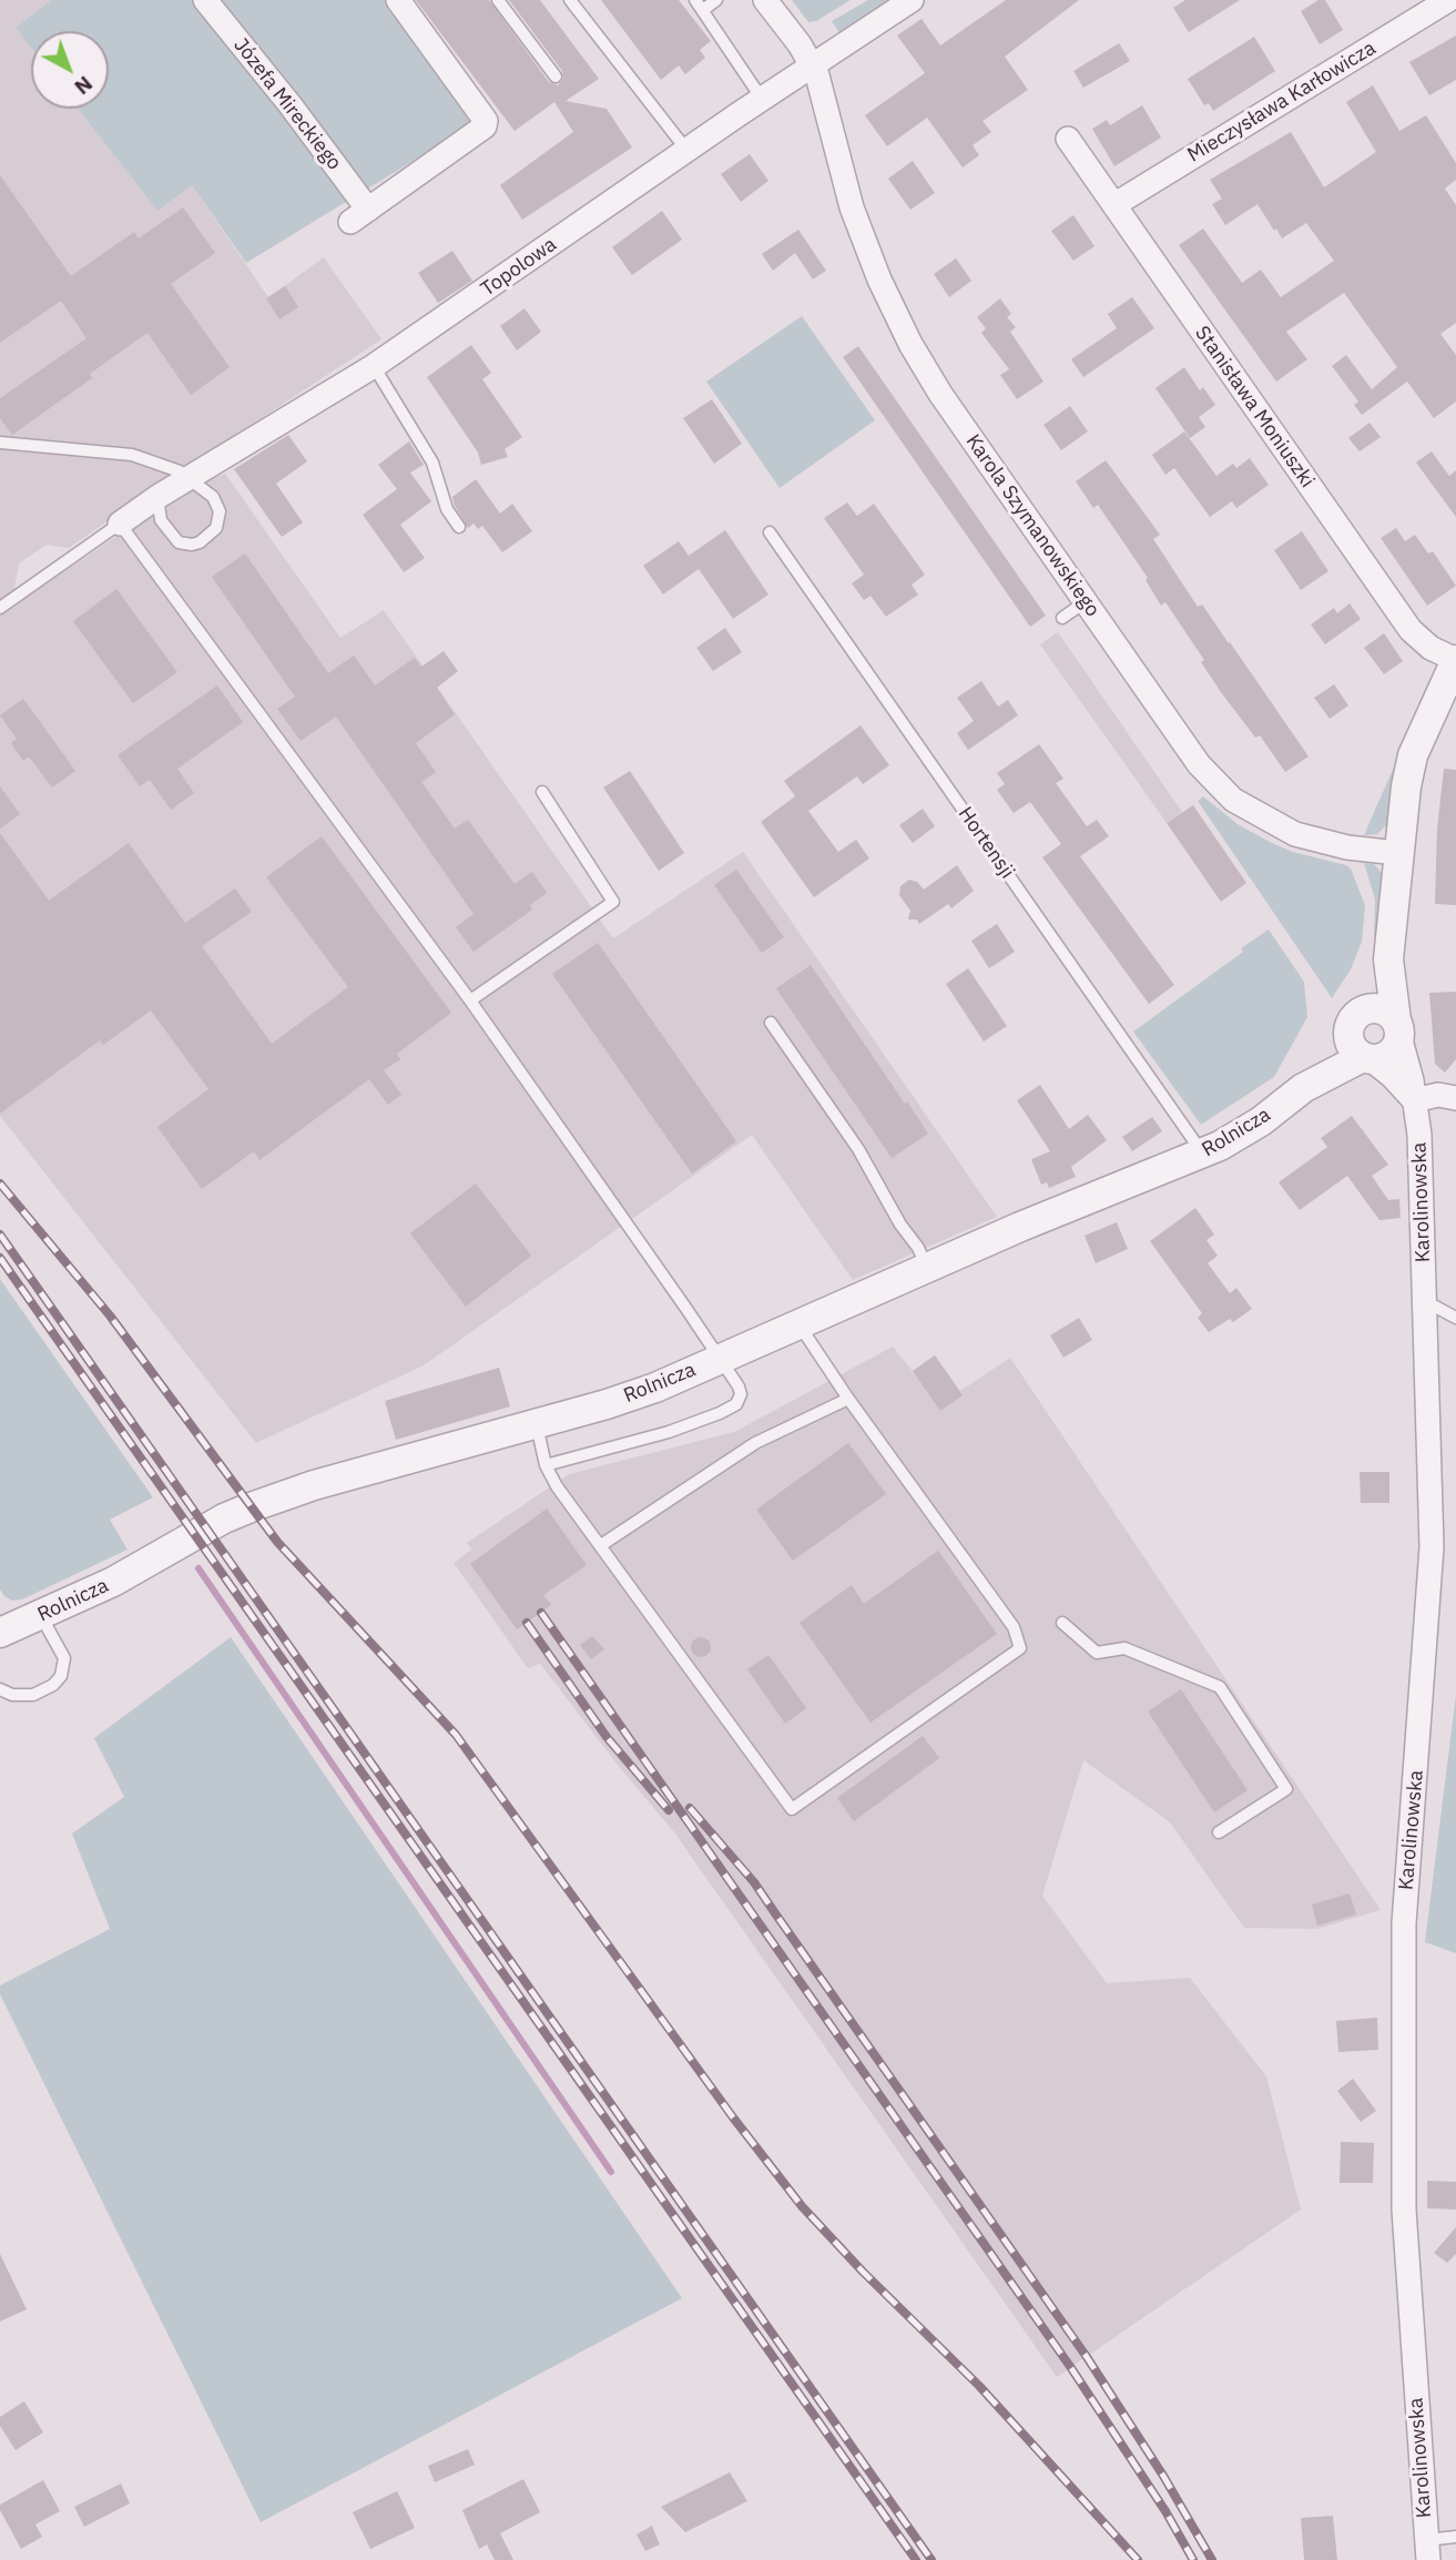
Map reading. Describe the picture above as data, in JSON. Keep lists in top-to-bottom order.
{
  "streets": {
    "street": [
      "Mieczysława Karłowicza",
      "Józefa Mireckiego",
      "Topolowa",
      "Stanisława Moniuszki",
      "Karola Szymanowskiego",
      "Rolnicza",
      "Karolinowska"
    ],
    "lane": ["Hortensji"]
  },
  "crossings": [
    ["Mieczysława Karłowicza", "Stanisława Moniuszki"],
    ["Topolowa", "Karola Szymanowskiego"],
    ["Stanisława Moniuszki", "Karolinowska"],
    ["Karola Szymanowskiego", "Karolinowska"],
    ["Hortensji", "Rolnicza"],
    ["Rolnicza", "Karolinowska"]
  ],
  "north": "bottom right"
}
